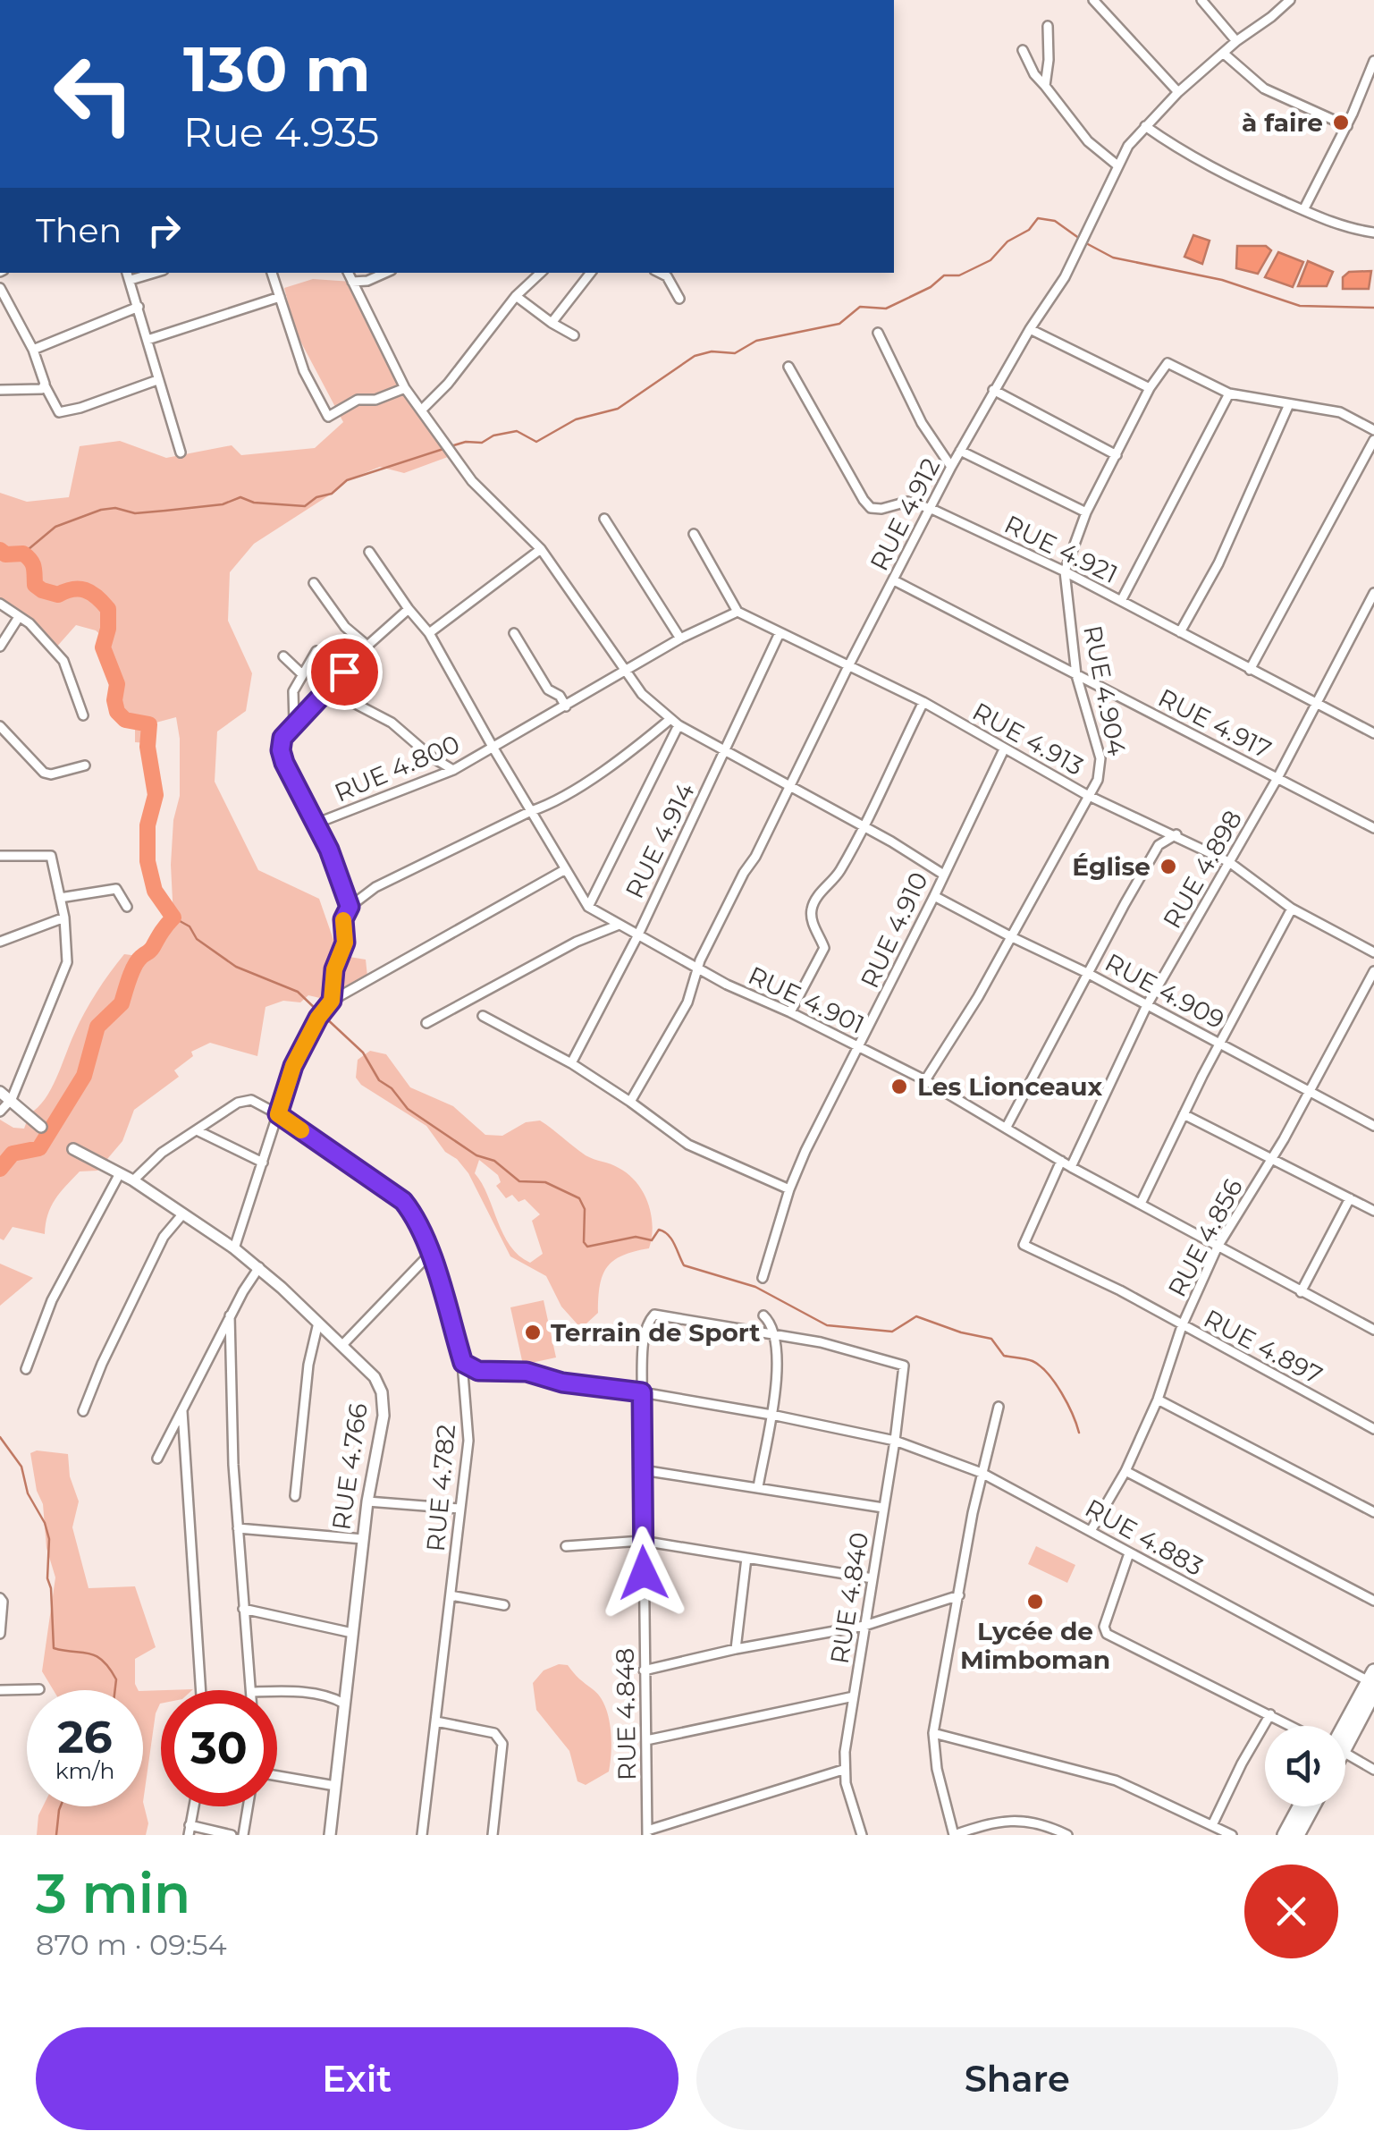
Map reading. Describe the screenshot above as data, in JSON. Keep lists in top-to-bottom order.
{
  "streets": {
    "street": [
      "RUE 4.912",
      "RUE 4.921",
      "RUE 4.904",
      "RUE 4.917",
      "RUE 4.913",
      "RUE 4.800",
      "RUE 4.914",
      "RUE 4.898",
      "RUE 4.910",
      "RUE 4.909",
      "RUE 4.901",
      "RUE 4.856",
      "RUE 4.897",
      "RUE 4.766",
      "RUE 4.782",
      "RUE 4.883",
      "RUE 4.840",
      "RUE 4.848"
    ]
  },
  "crossings": [
    ["RUE 4.912", "RUE 4.921"],
    ["RUE 4.912", "RUE 4.917"],
    ["RUE 4.912", "RUE 4.913"],
    ["RUE 4.912", "RUE 4.901"],
    ["RUE 4.921", "RUE 4.904"],
    ["RUE 4.921", "RUE 4.898"],
    ["RUE 4.904", "RUE 4.917"],
    ["RUE 4.904", "RUE 4.913"],
    ["RUE 4.904", "RUE 4.909"],
    ["RUE 4.904", "RUE 4.901"],
    ["RUE 4.917", "RUE 4.898"],
    ["RUE 4.913", "RUE 4.898"],
    ["RUE 4.913", "RUE 4.910"],
    ["RUE 4.800", "RUE 4.901"],
    ["RUE 4.914", "RUE 4.901"],
    ["RUE 4.898", "RUE 4.909"],
    ["RUE 4.898", "RUE 4.901"],
    ["RUE 4.910", "RUE 4.909"],
    ["RUE 4.910", "RUE 4.901"],
    ["RUE 4.909", "RUE 4.856"],
    ["RUE 4.901", "RUE 4.856"],
    ["RUE 4.901", "RUE 4.897"],
    ["RUE 4.856", "RUE 4.897"],
    ["RUE 4.856", "RUE 4.883"],
    ["RUE 4.782", "RUE 4.883"],
    ["RUE 4.883", "RUE 4.840"],
    ["RUE 4.883", "RUE 4.848"],
    ["RUE 4.840", "RUE 4.848"]
  ],
  "places": [
    "à faire",
    "Église",
    "Les Lionceaux",
    "Terrain de Sport",
    "Lycée de Mimboman"
  ],
  "page": {
    "turn": ["130 m", "Rue 4.935"],
    "then": "Then",
    "speed": "26 km/h",
    "limit": "30",
    "heading": ["3 min", "870 m · 09:54"],
    "buttons": ["Exit", "Share"]
  }
}
